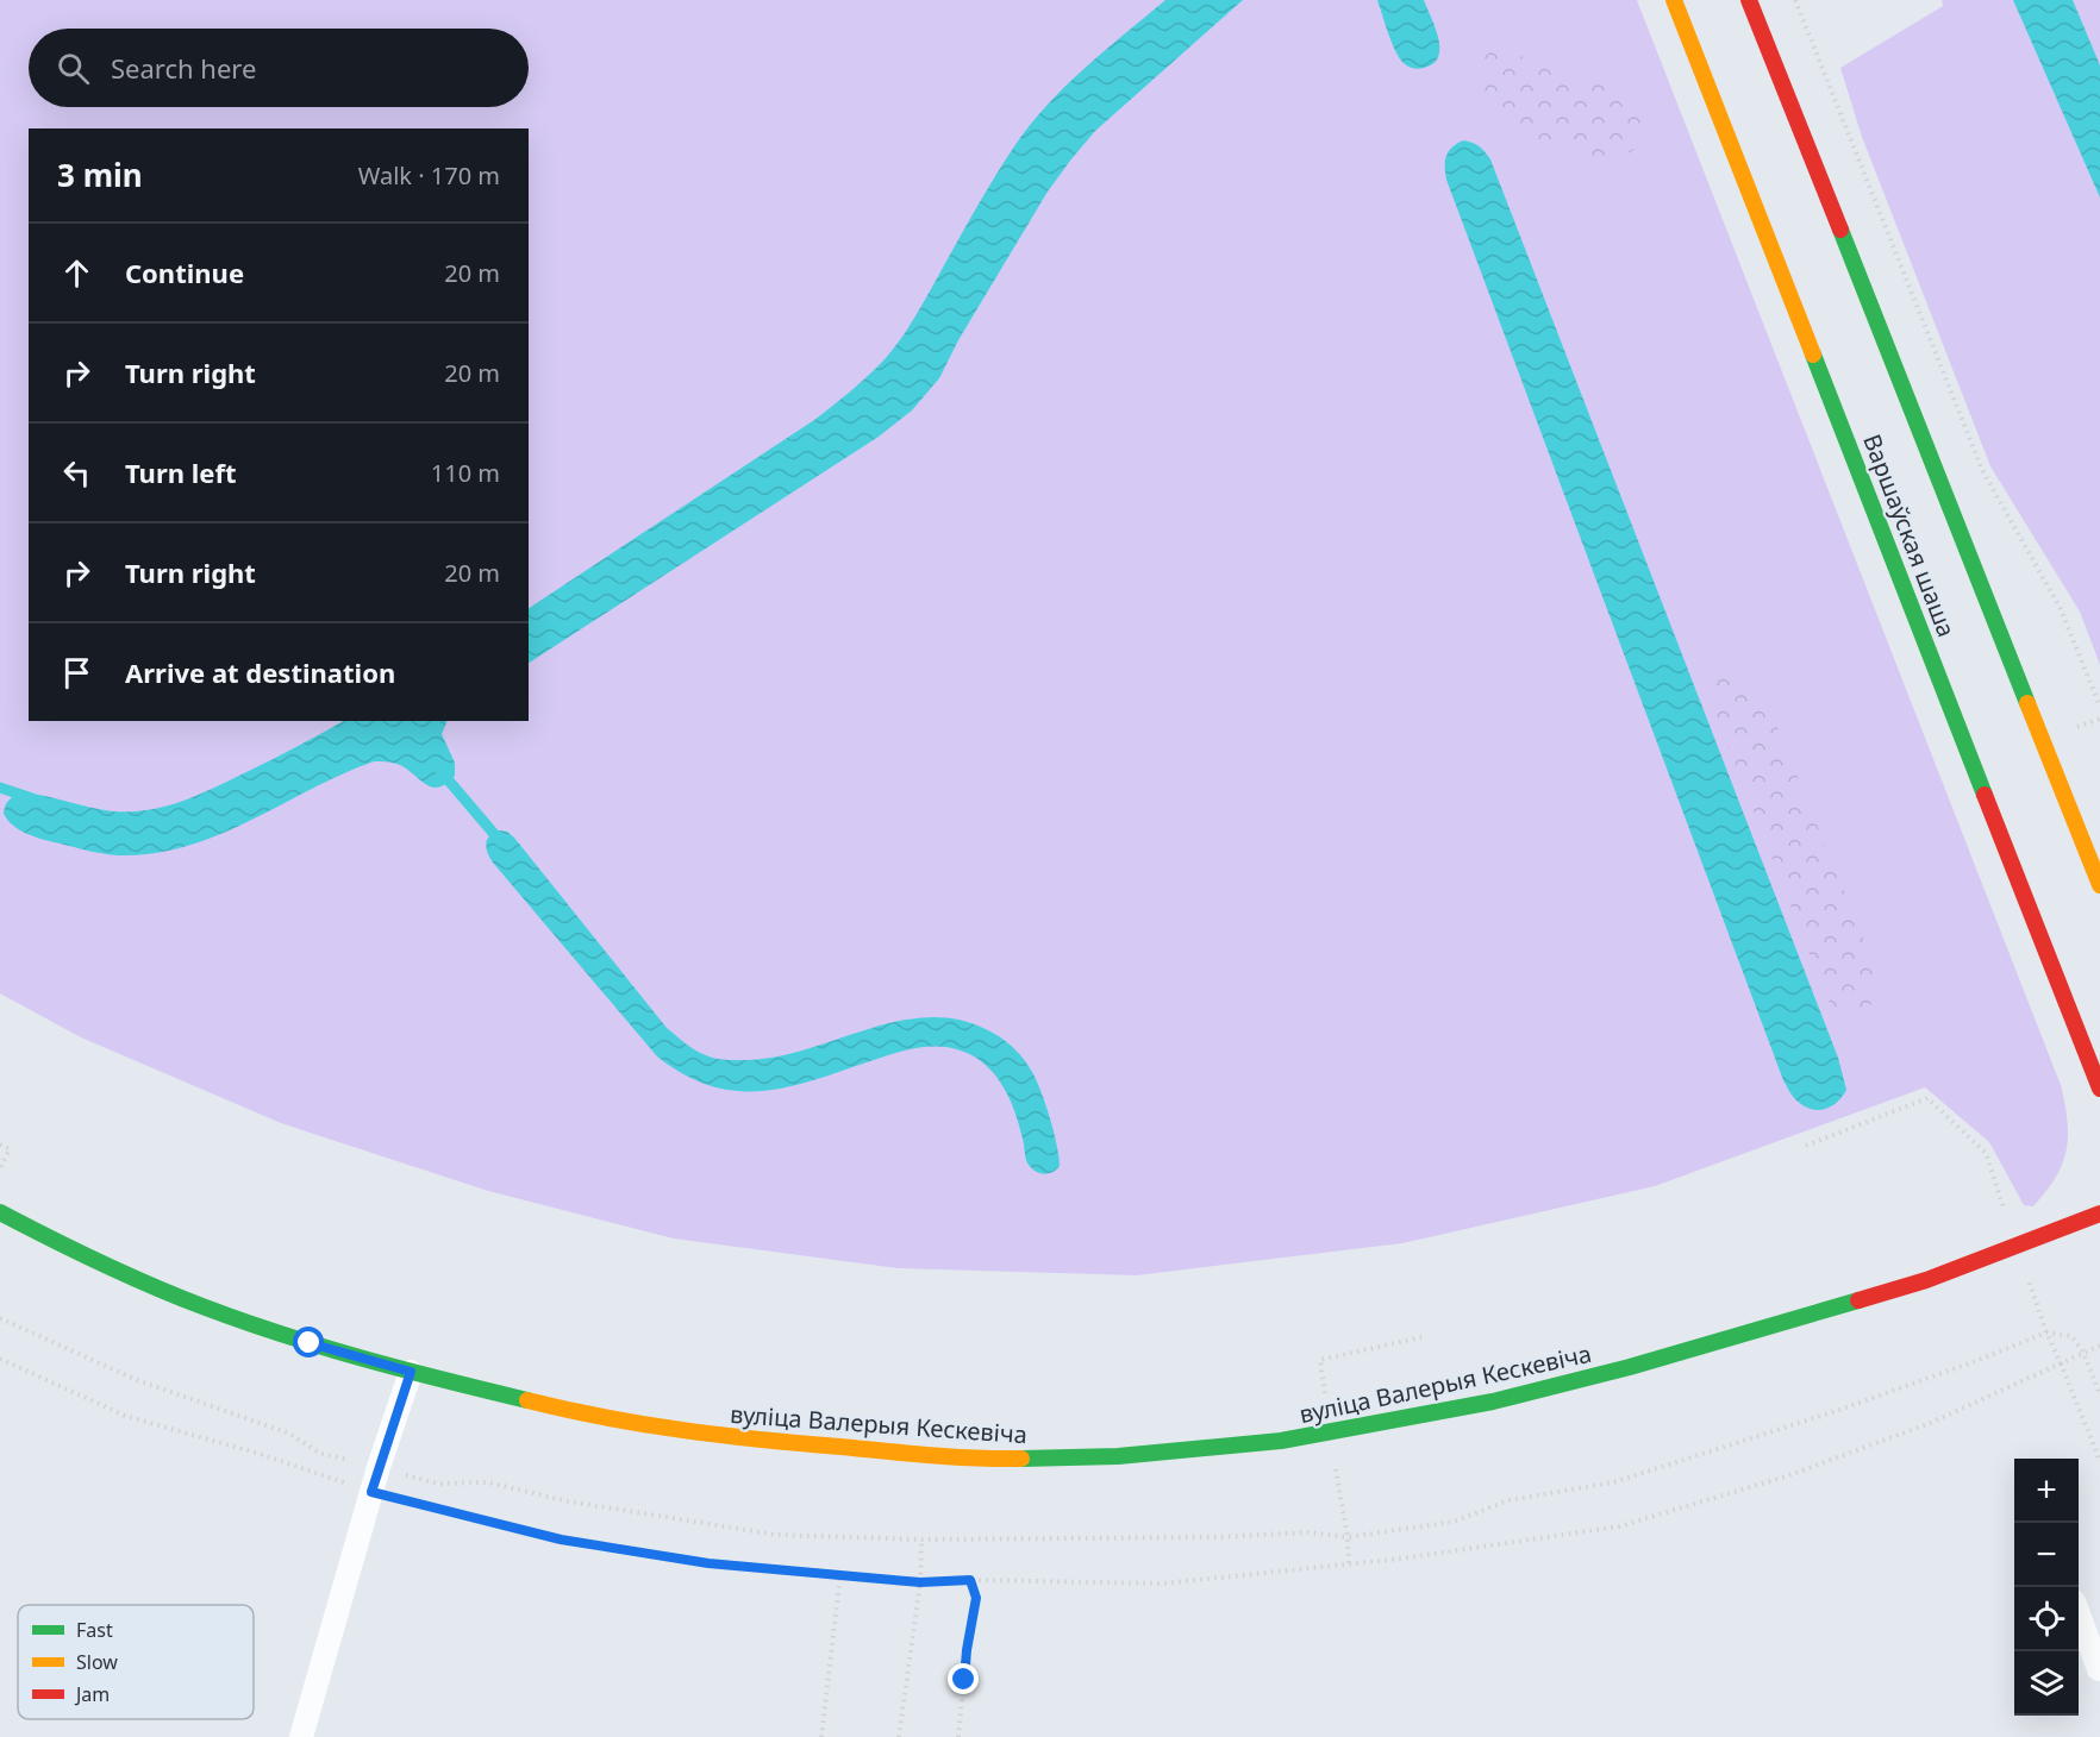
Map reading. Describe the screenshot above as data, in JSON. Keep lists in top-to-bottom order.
{
  "streets": {
    "main road": ["Варшаўская шаша", "вуліца Валерыя Кескевіча"]
  },
  "legend": ["Fast", "Slow", "Jam"],
  "page": {
    "search": "Search here",
    "heading": ["3 min", "Walk · 170 m"],
    "list": [
      ["Continue", "20 m"],
      ["Turn right", "20 m"],
      ["Turn left", "110 m"],
      ["Turn right", "20 m"],
      "Arrive at destination"
    ],
    "map_buttons": ["+", "−"]
  }
}
